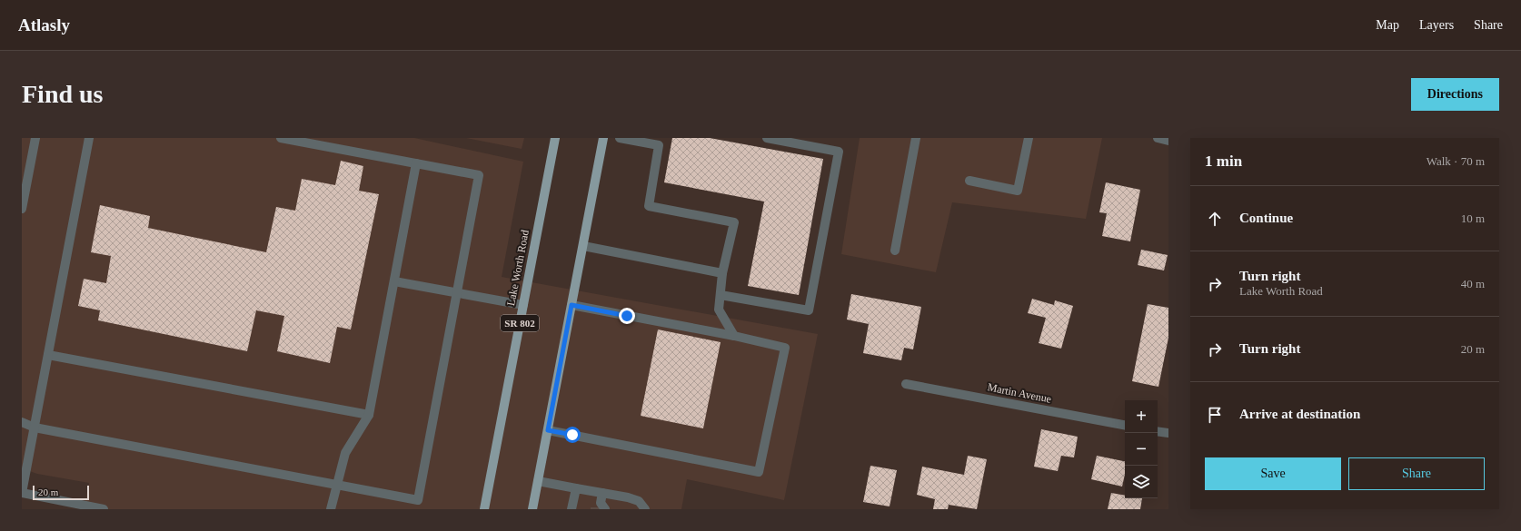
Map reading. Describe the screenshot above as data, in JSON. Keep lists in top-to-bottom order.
{
  "streets": {
    "main road": ["Lake Worth Road", "SR 802"],
    "street": ["Martin Avenue"]
  },
  "scale_bar": "20 m",
  "page": {
    "header": "Atlasly",
    "nav": ["Map", "Layers", "Share"],
    "buttons": [
      "Directions",
      ["Save", "Share"]
    ],
    "title": "Find us",
    "heading": ["1 min", "Walk · 70 m"],
    "list": [
      ["Continue", "10 m"],
      ["Turn right", "Lake Worth Road", "40 m"],
      ["Turn right", "20 m"],
      "Arrive at destination"
    ],
    "map_buttons": ["+", "−"],
    "scale": "20 m"
  }
}
